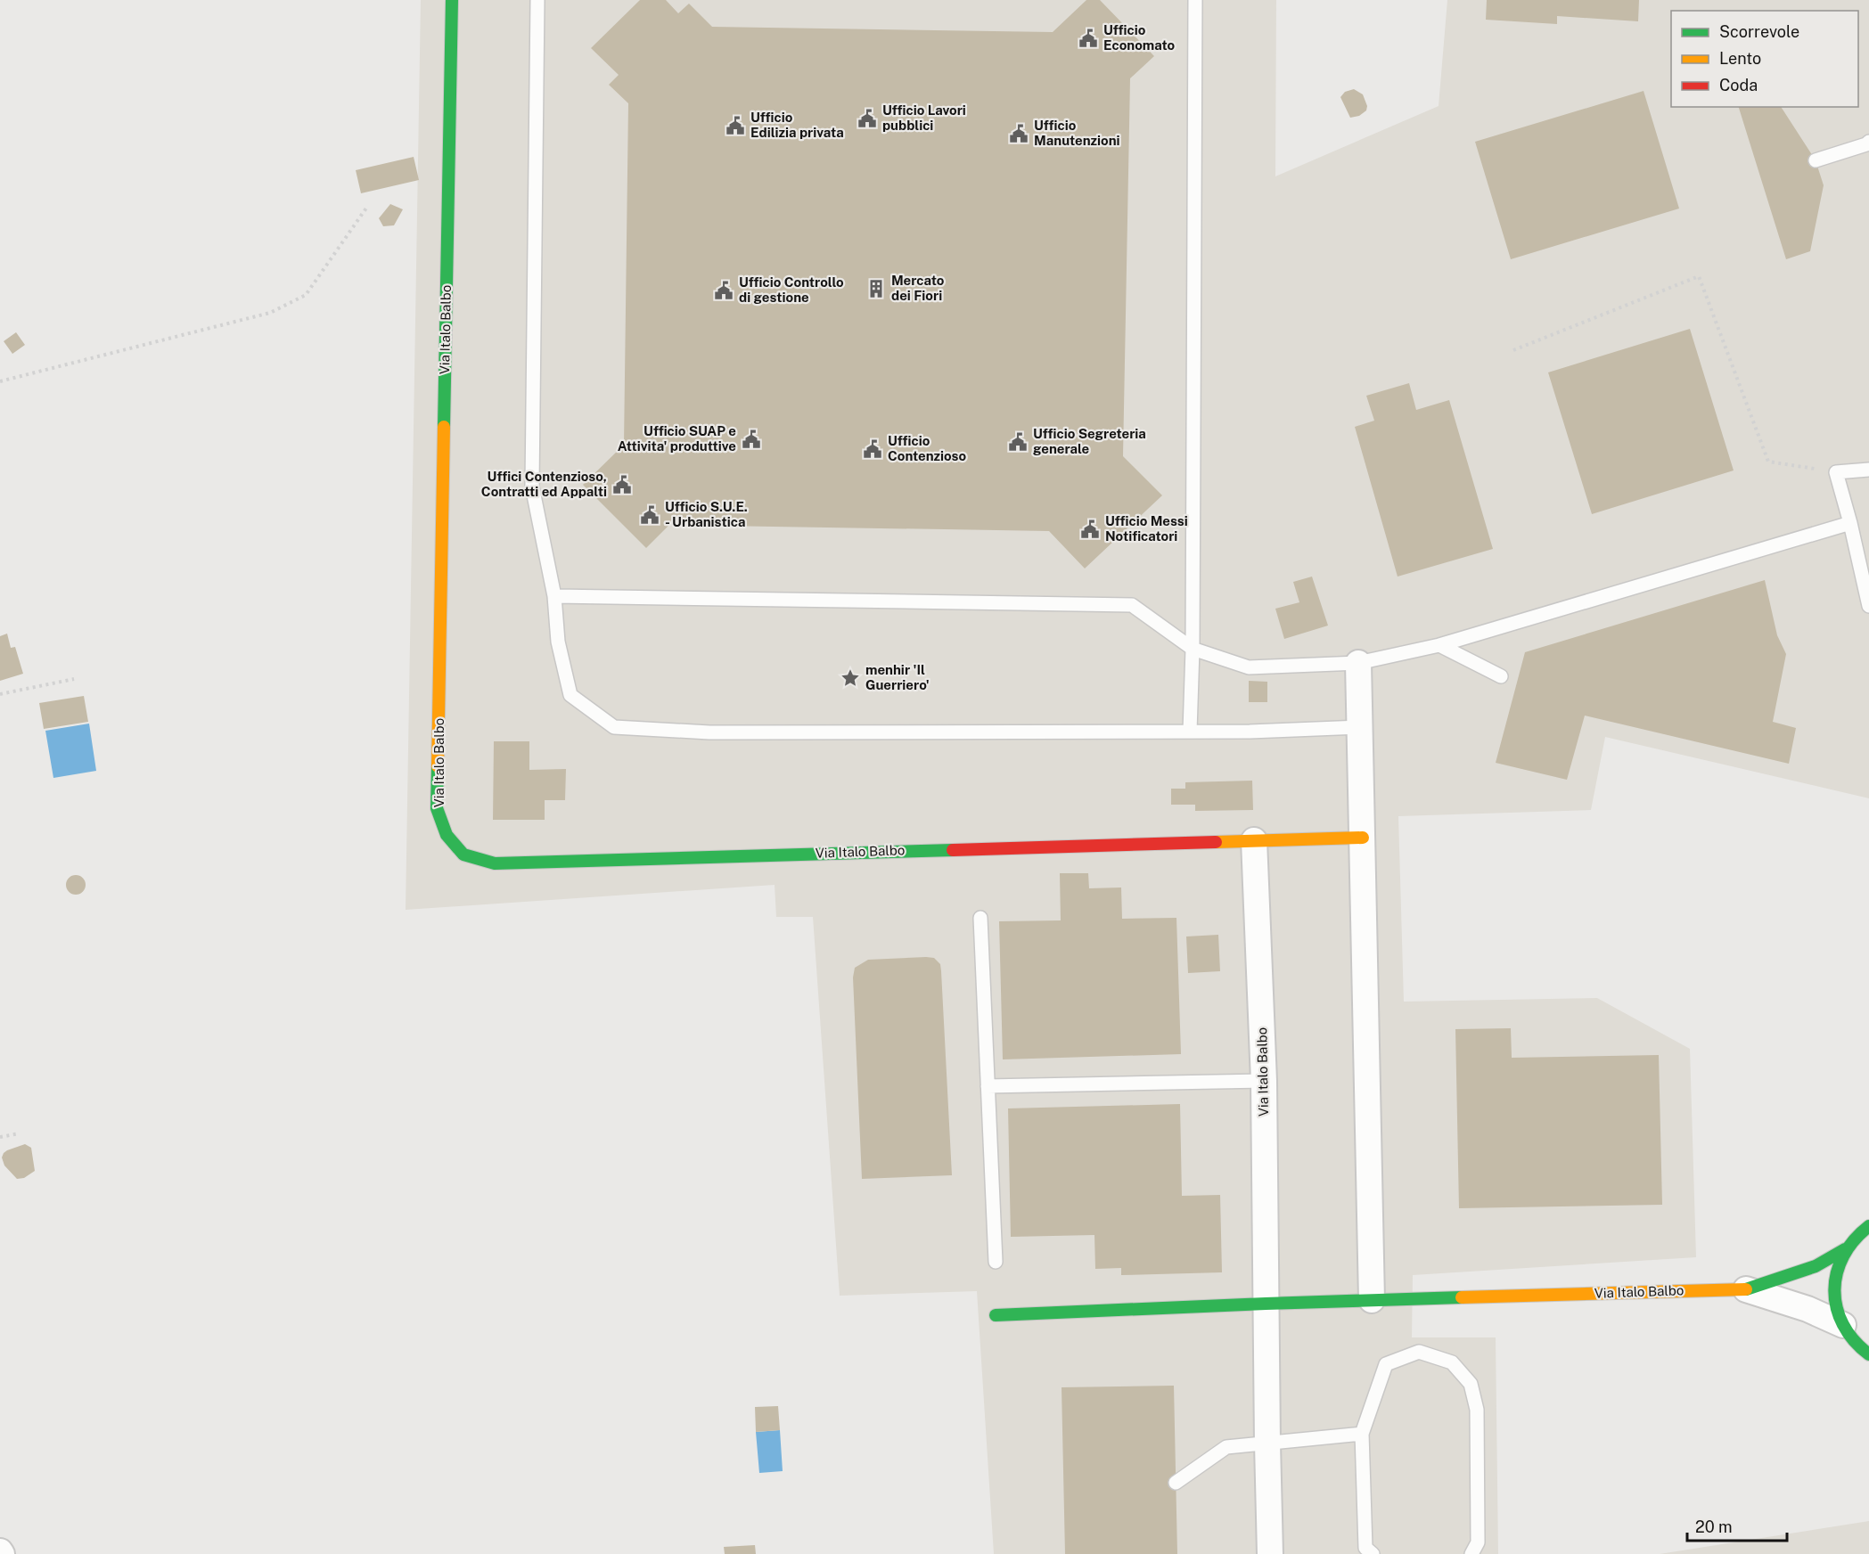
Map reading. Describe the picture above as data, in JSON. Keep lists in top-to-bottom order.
{
  "streets": {
    "street": ["Via Italo Balbo"]
  },
  "places": {
    "public building": [
      "Ufficio Economato",
      "Ufficio Lavori pubblici",
      "Ufficio Edilizia privata",
      "Ufficio Manutenzioni",
      "Ufficio Controllo di gestione",
      "Ufficio SUAP e Attivita' produttive",
      "Ufficio Segreteria generale",
      "Ufficio Contenzioso",
      "Uffici Contenzioso, Contratti ed Appalti",
      "Ufficio S.U.E. - Urbanistica",
      "Ufficio Messi Notificatori"
    ],
    "building": ["Mercato dei Fiori"],
    "place": ["menhir 'Il Guerriero'"]
  },
  "legend": ["Scorrevole", "Lento", "Coda"],
  "scale_bar": "20 m"
}
